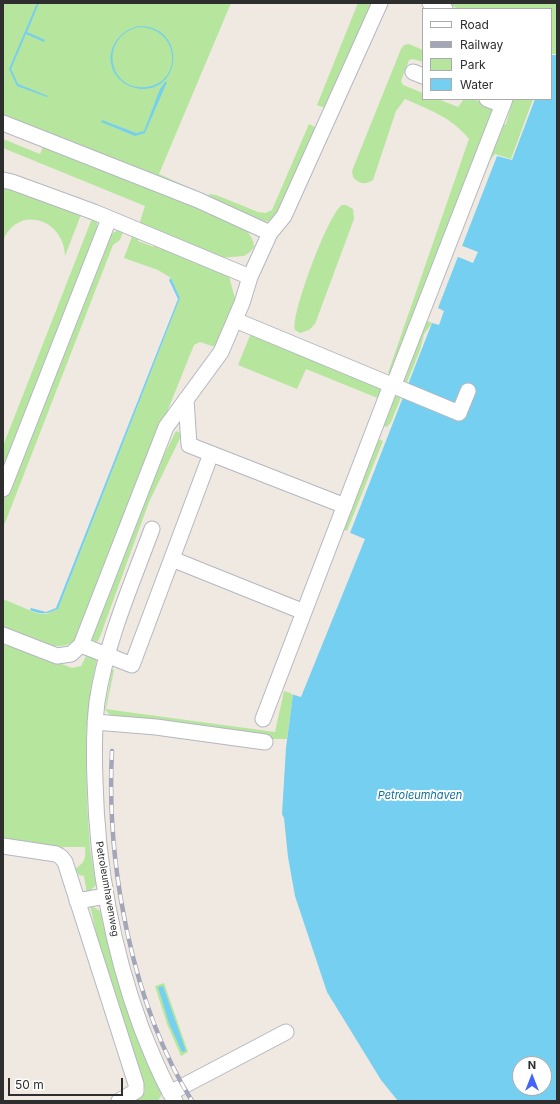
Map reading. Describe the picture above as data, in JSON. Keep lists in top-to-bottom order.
{
  "streets": {
    "street": ["Petroleumhavenweg"]
  },
  "water": ["Petroleumhaven"],
  "legend": [
    "Road",
    "Railway",
    "Park",
    "Water"
  ],
  "scale_bar": "50 m",
  "north": "top"
}
